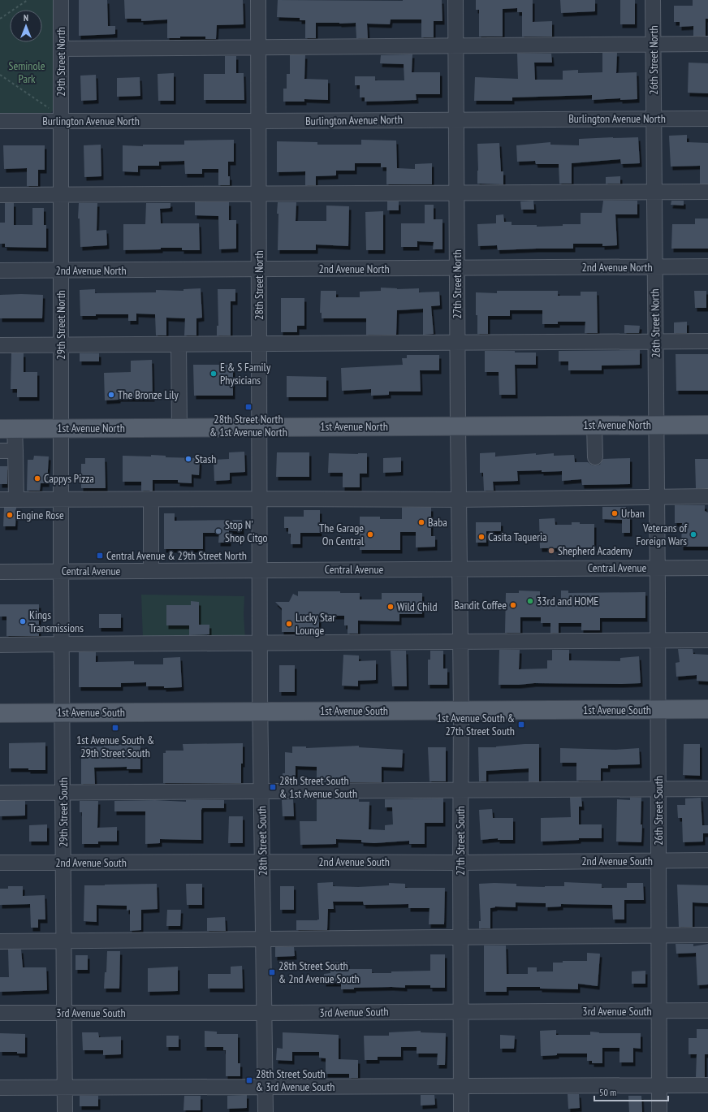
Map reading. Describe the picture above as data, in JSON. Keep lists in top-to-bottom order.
{
  "streets": {
    "main road": ["1st Avenue North", "1st Avenue South"],
    "street": [
      "26th Street North",
      "29th Street North",
      "Burlington Avenue North",
      "2nd Avenue North",
      "27th Street North",
      "28th Street North",
      "Central Avenue",
      "26th Street South",
      "29th Street South",
      "28th Street South",
      "27th Street South",
      "2nd Avenue South",
      "3rd Avenue South"
    ]
  },
  "crossings": [
    ["26th Street North", "Burlington Avenue North"],
    ["26th Street North", "2nd Avenue North"],
    ["26th Street North", "1st Avenue North"],
    ["26th Street North", "Central Avenue"],
    ["26th Street North", "26th Street South"],
    ["29th Street North", "Burlington Avenue North"],
    ["29th Street North", "2nd Avenue North"],
    ["29th Street North", "1st Avenue North"],
    ["29th Street North", "Central Avenue"],
    ["29th Street North", "29th Street South"],
    ["Burlington Avenue North", "27th Street North"],
    ["Burlington Avenue North", "28th Street North"],
    ["2nd Avenue North", "27th Street North"],
    ["2nd Avenue North", "28th Street North"],
    ["27th Street North", "1st Avenue North"],
    ["27th Street North", "Central Avenue"],
    ["27th Street North", "27th Street South"],
    ["28th Street North", "1st Avenue North"],
    ["28th Street North", "Central Avenue"],
    ["28th Street North", "28th Street South"],
    ["Central Avenue", "26th Street South"],
    ["Central Avenue", "29th Street South"],
    ["Central Avenue", "28th Street South"],
    ["Central Avenue", "27th Street South"],
    ["1st Avenue South", "26th Street South"],
    ["1st Avenue South", "29th Street South"],
    ["1st Avenue South", "28th Street South"],
    ["1st Avenue South", "27th Street South"],
    ["26th Street South", "2nd Avenue South"],
    ["26th Street South", "3rd Avenue South"],
    ["29th Street South", "2nd Avenue South"],
    ["29th Street South", "3rd Avenue South"],
    ["28th Street South", "2nd Avenue South"],
    ["28th Street South", "3rd Avenue South"],
    ["27th Street South", "2nd Avenue South"],
    ["27th Street South", "3rd Avenue South"]
  ],
  "parks": ["Seminole Park"],
  "places": {
    "other": [
      "E & S Family Physicians",
      "The Bronze Lily",
      "Stash",
      "Cappys Pizza",
      "Urban",
      "Engine Rose",
      "Baba",
      "Stop N' Shop Citgo",
      "The Garage On Central",
      "Veterans of Foreign Wars",
      "Casita Taqueria",
      "Shepherd Academy",
      "33rd and HOME",
      "Bandit Coffee",
      "Wild Child",
      "Kings Transmissions",
      "Lucky Star Lounge"
    ],
    "transit": [
      "28th Street North & 1st Avenue North",
      "Central Avenue & 29th Street North",
      "1st Avenue South & 27th Street South",
      "1st Avenue South & 29th Street South",
      "28th Street South & 1st Avenue South",
      "28th Street South & 2nd Avenue South",
      "28th Street South & 3rd Avenue South"
    ]
  },
  "scale_bar": "50 m",
  "north": "top"
}
